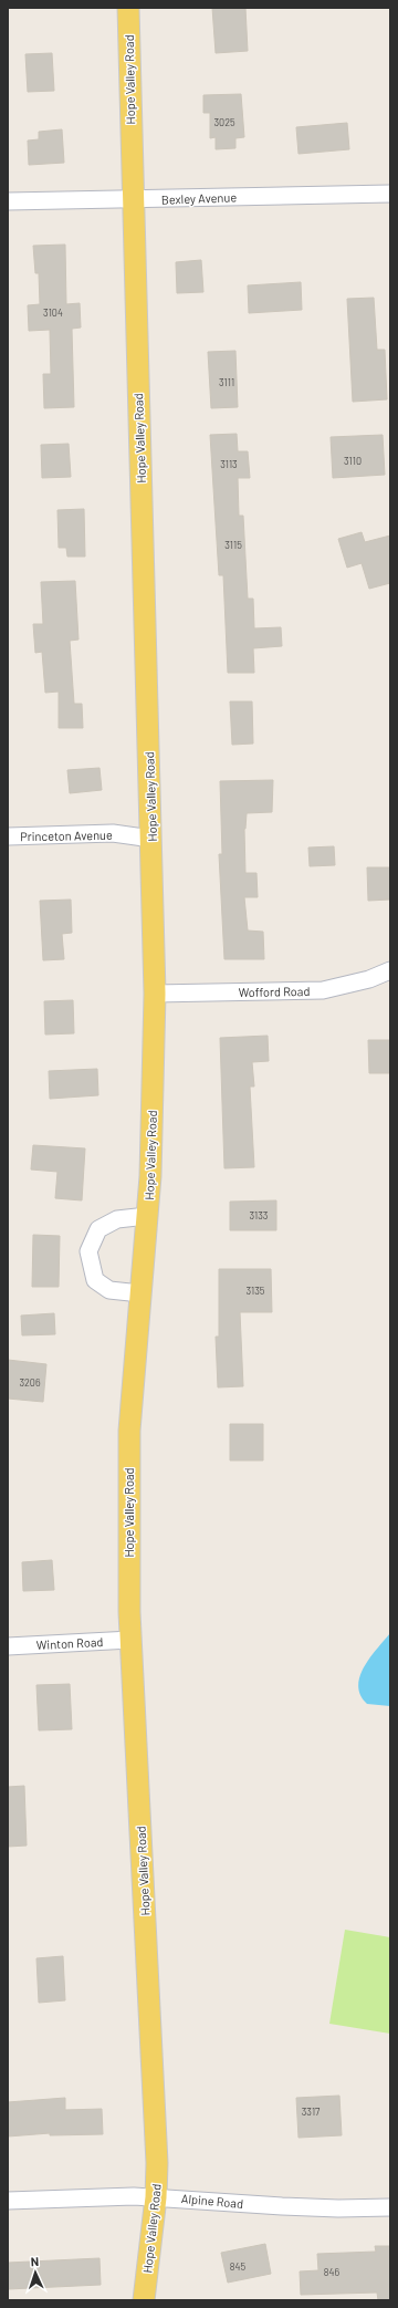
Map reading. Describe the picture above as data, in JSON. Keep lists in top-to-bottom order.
{
  "streets": {
    "main road": ["Hope Valley Road"],
    "street": [
      "Bexley Avenue",
      "Princeton Avenue",
      "Wofford Road",
      "Winton Road",
      "Alpine Road"
    ]
  },
  "crossings": [
    ["Hope Valley Road", "Bexley Avenue"],
    ["Hope Valley Road", "Princeton Avenue"],
    ["Hope Valley Road", "Wofford Road"],
    ["Hope Valley Road", "Winton Road"],
    ["Hope Valley Road", "Alpine Road"]
  ],
  "house_numbers": [
    "3025",
    "3104",
    "3111",
    "3110",
    "3113",
    "3115",
    "3133",
    "3135",
    "3206",
    "3317",
    "845",
    "846"
  ],
  "north": "top"
}
